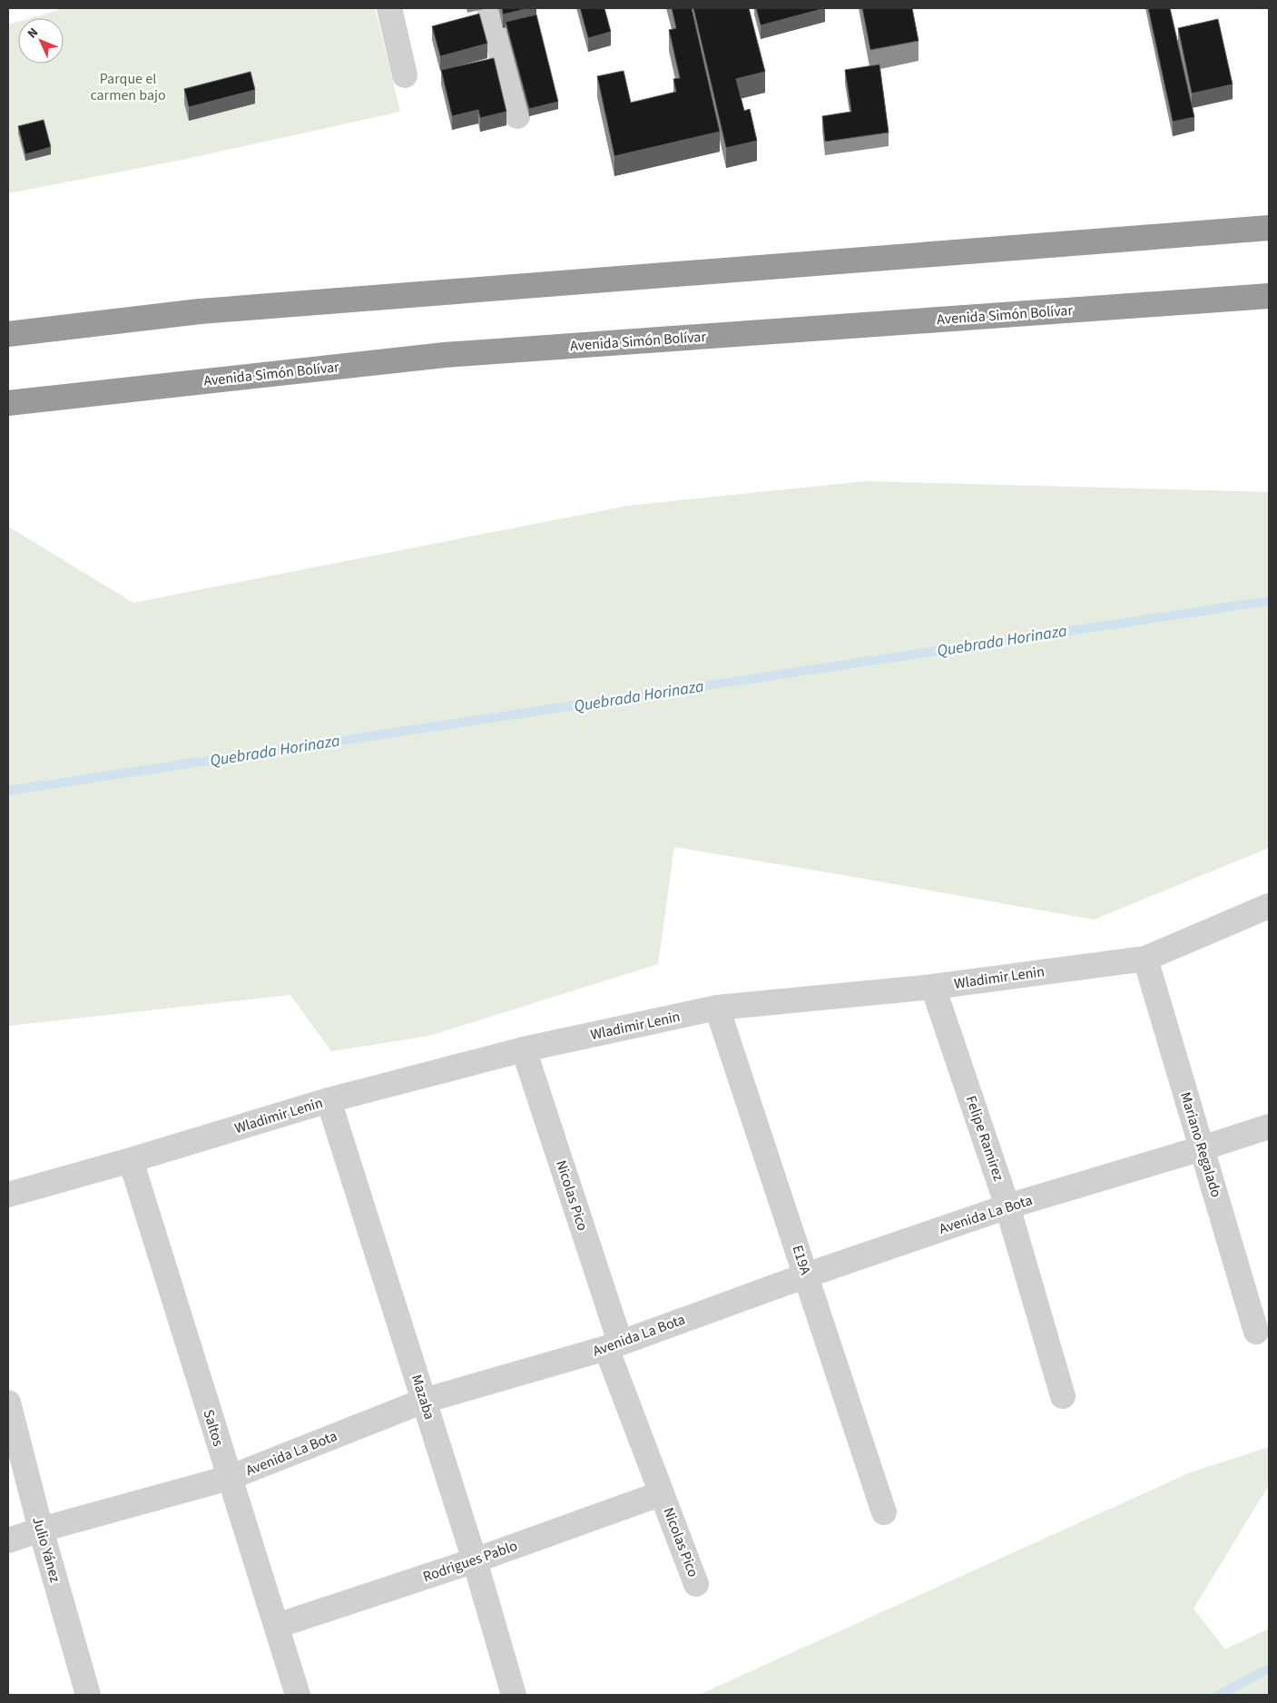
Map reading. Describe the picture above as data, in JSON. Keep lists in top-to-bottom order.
{
  "streets": {
    "highway": ["Avenida Simón Bolívar"],
    "street": [
      "Wladimir Lenin",
      "Felipe Ramirez",
      "Mariano Regalado",
      "Nicolas Pico",
      "Avenida La Bota",
      "E19A",
      "Mazaba",
      "Saltos",
      "Julio Yánez",
      "Rodrigues Pablo"
    ]
  },
  "crossings": [
    ["Wladimir Lenin", "Felipe Ramirez"],
    ["Wladimir Lenin", "Mariano Regalado"],
    ["Wladimir Lenin", "Nicolas Pico"],
    ["Wladimir Lenin", "E19A"],
    ["Wladimir Lenin", "Mazaba"],
    ["Wladimir Lenin", "Saltos"],
    ["Felipe Ramirez", "Avenida La Bota"],
    ["Mariano Regalado", "Avenida La Bota"],
    ["Nicolas Pico", "Avenida La Bota"],
    ["Nicolas Pico", "Rodrigues Pablo"],
    ["Avenida La Bota", "E19A"],
    ["Avenida La Bota", "Mazaba"],
    ["Avenida La Bota", "Saltos"],
    ["Avenida La Bota", "Julio Yánez"],
    ["Mazaba", "Rodrigues Pablo"],
    ["Saltos", "Rodrigues Pablo"]
  ],
  "water": ["Quebrada Horinaza"],
  "parks": ["Parque el carmen bajo"],
  "north": "top left"
}
